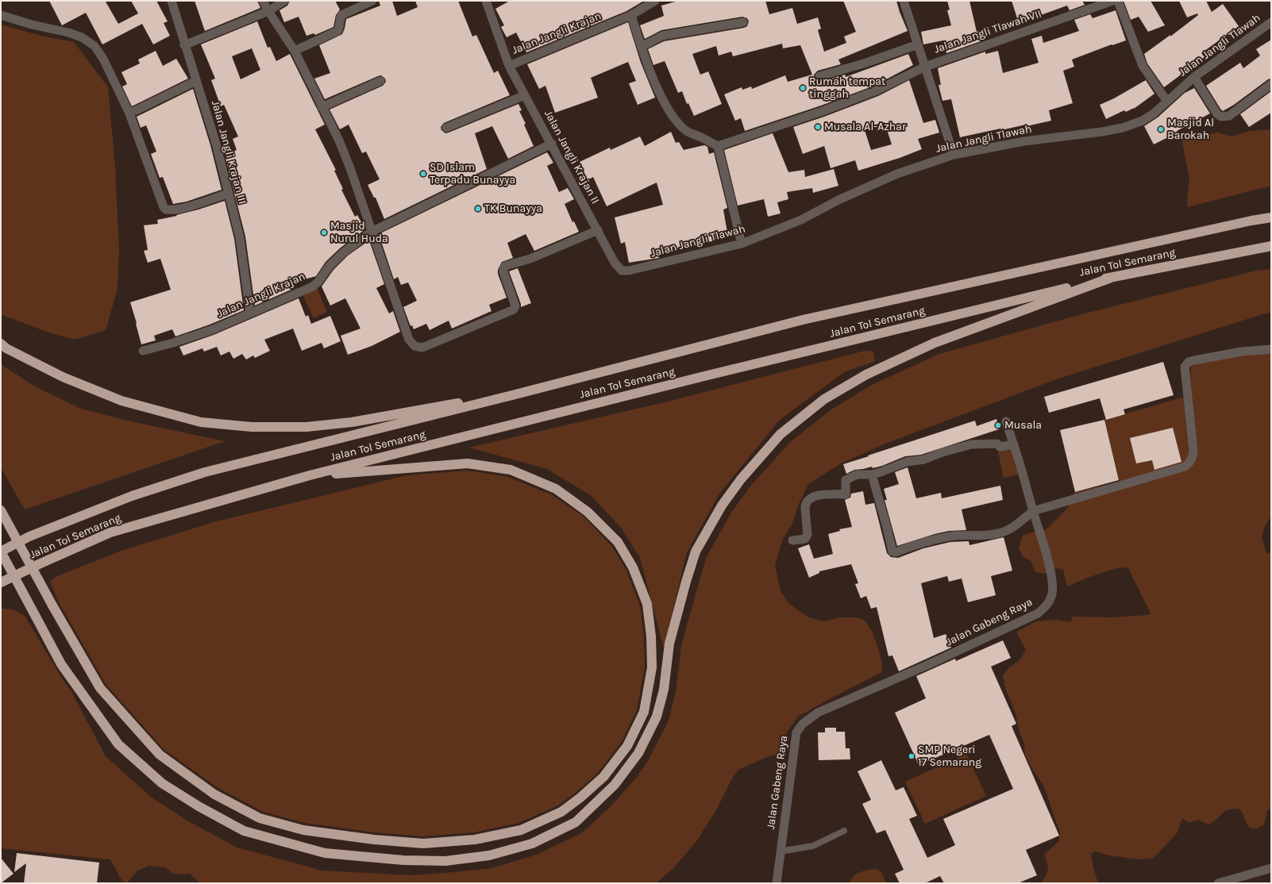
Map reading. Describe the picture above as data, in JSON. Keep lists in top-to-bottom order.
{
  "streets": {
    "highway": ["Jalan Tol Semarang"],
    "street": [
      "Jalan Jangli Tlawah VII",
      "Jalan Jangli Krajan",
      "Jalan Jangli Tlawah",
      "Jalan Jangli Krajan III",
      "Jalan Jangli Krajan II",
      "Jalan Gabeng Raya"
    ]
  },
  "crossings": [
    ["Jalan Jangli Krajan", "Jalan Jangli Krajan III"],
    ["Jalan Jangli Krajan", "Jalan Jangli Krajan II"],
    ["Jalan Jangli Tlawah", "Jalan Jangli Krajan II"]
  ],
  "places": [
    "Rumah tempat tinggah",
    "Musala Al-Azhar",
    "Masjid Al Barokah",
    "SD Islam Terpadu Bunayya",
    "TK Bunayya",
    "Masjid Nurul Huda",
    "Musala",
    "SMP Negeri 17 Semarang"
  ]
}
